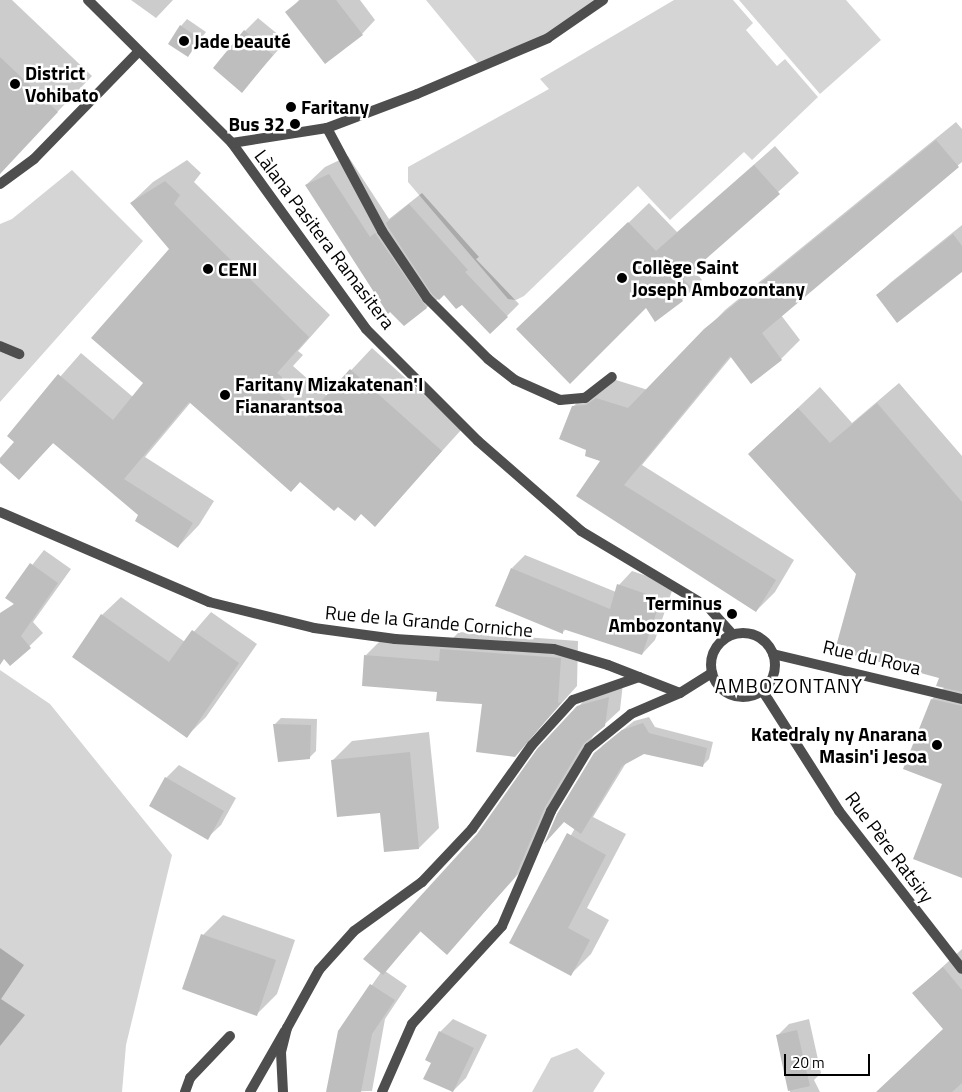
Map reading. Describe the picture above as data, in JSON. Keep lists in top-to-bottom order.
{
  "streets": {
    "street": [
      "Làlana Pasitera Ramasitera",
      "Rue de la Grande Corniche",
      "Rue du Rova",
      "Rue Père Ratsiry"
    ]
  },
  "crossings": [
    ["Làlana Pasitera Ramasitera", "Rue du Rova"],
    ["Làlana Pasitera Ramasitera", "Rue Père Ratsiry"],
    ["Rue du Rova", "Rue Père Ratsiry"]
  ],
  "districts": ["AMBOZONTANY"],
  "places": [
    "Jade beauté",
    "District Vohibato",
    "Faritany",
    "Bus 32",
    "CENI",
    "Collège Saint Joseph Ambozontany",
    "Faritany Mizakatenan'I Fianarantsoa",
    "Terminus Ambozontany",
    "Katedraly ny Anarana Masin'i Jesoa"
  ],
  "scale_bar": "20 m"
}
